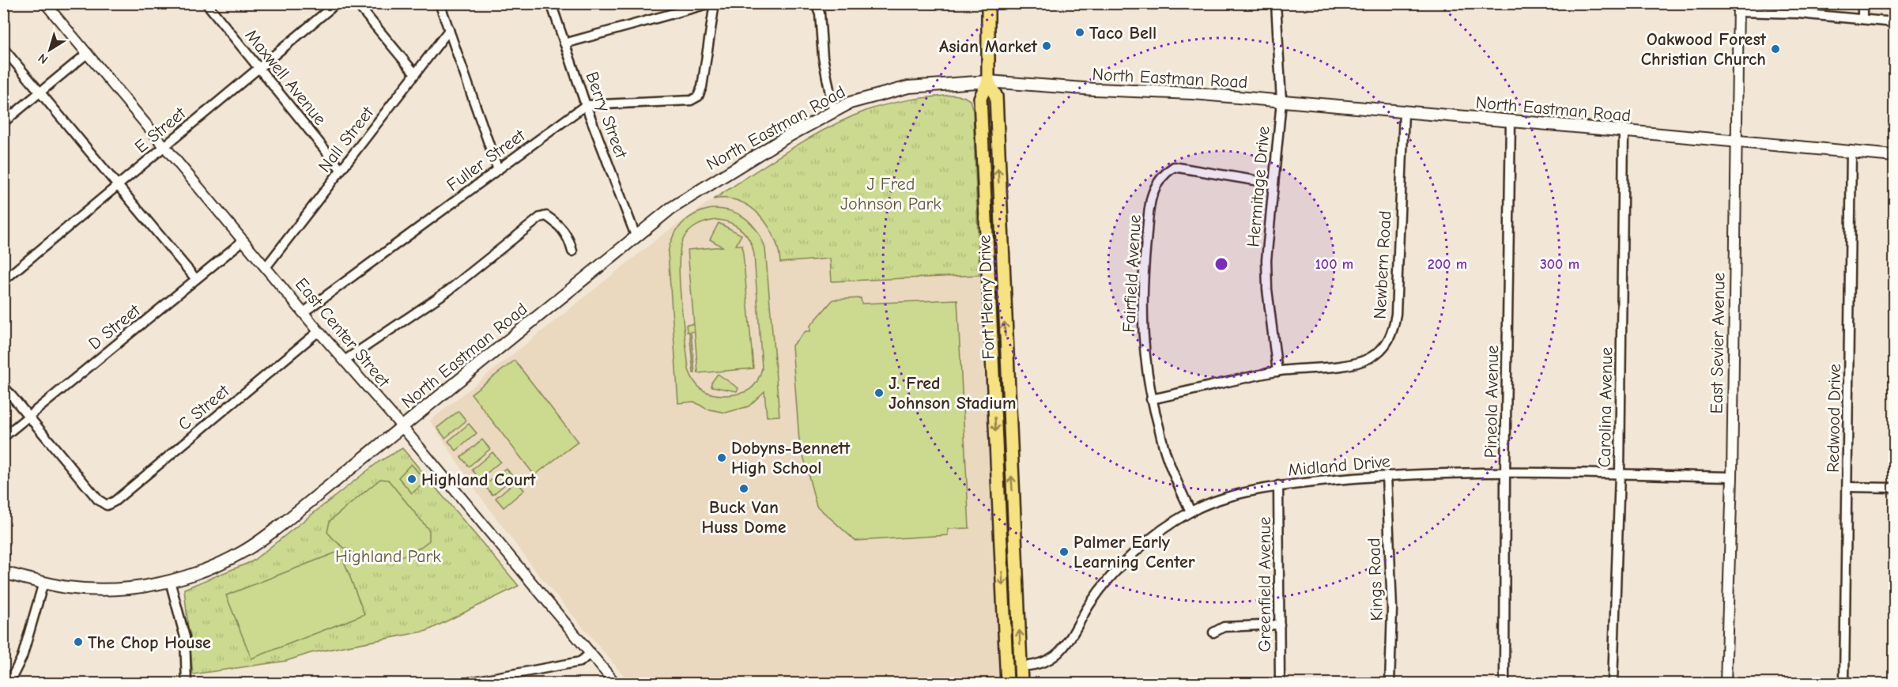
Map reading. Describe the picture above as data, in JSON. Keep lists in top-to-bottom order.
{
  "streets": {
    "main road": ["North Eastman Road", "Fort Henry Drive"],
    "street": [
      "Maxwell Avenue",
      "Berry Street",
      "E Street",
      "Nall Street",
      "Fuller Street",
      "Hermitage Drive",
      "Newbern Road",
      "Fairfield Avenue",
      "D Street",
      "East Center Street",
      "East Sevier Avenue",
      "Pineola Avenue",
      "C Street",
      "Carolina Avenue",
      "Redwood Drive",
      "Midland Drive",
      "Kings Road",
      "Greenfield Avenue"
    ]
  },
  "crossings": [
    ["Maxwell Avenue", "E Street"],
    ["Maxwell Avenue", "Nall Street"],
    ["North Eastman Road", "Berry Street"],
    ["North Eastman Road", "Hermitage Drive"],
    ["North Eastman Road", "Newbern Road"],
    ["North Eastman Road", "Fort Henry Drive"],
    ["North Eastman Road", "East Center Street"],
    ["North Eastman Road", "East Sevier Avenue"],
    ["North Eastman Road", "Pineola Avenue"],
    ["North Eastman Road", "Carolina Avenue"],
    ["North Eastman Road", "Redwood Drive"],
    ["Berry Street", "Fuller Street"],
    ["E Street", "East Center Street"],
    ["Nall Street", "East Center Street"],
    ["Fuller Street", "East Center Street"],
    ["Hermitage Drive", "Newbern Road"],
    ["Hermitage Drive", "Fairfield Avenue"],
    ["Newbern Road", "Fairfield Avenue"],
    ["Fairfield Avenue", "Midland Drive"],
    ["Fort Henry Drive", "Midland Drive"],
    ["D Street", "East Center Street"],
    ["D Street", "C Street"],
    ["East Center Street", "C Street"],
    ["East Sevier Avenue", "Midland Drive"],
    ["Pineola Avenue", "Midland Drive"],
    ["Carolina Avenue", "Midland Drive"],
    ["Midland Drive", "Kings Road"],
    ["Midland Drive", "Greenfield Avenue"]
  ],
  "parks": ["J Fred Johnson Park", "Highland Park"],
  "places": [
    "Taco Bell",
    "Asian Market",
    "Oakwood Forest Christian Church",
    "J. Fred Johnson Stadium",
    "Dobyns-Bennett High School",
    "Highland Court",
    "Buck Van Huss Dome",
    "Palmer Early Learning Center",
    "The Chop House"
  ],
  "north": "bottom left",
  "rings": ["100 m", "200 m", "300 m"]
}
